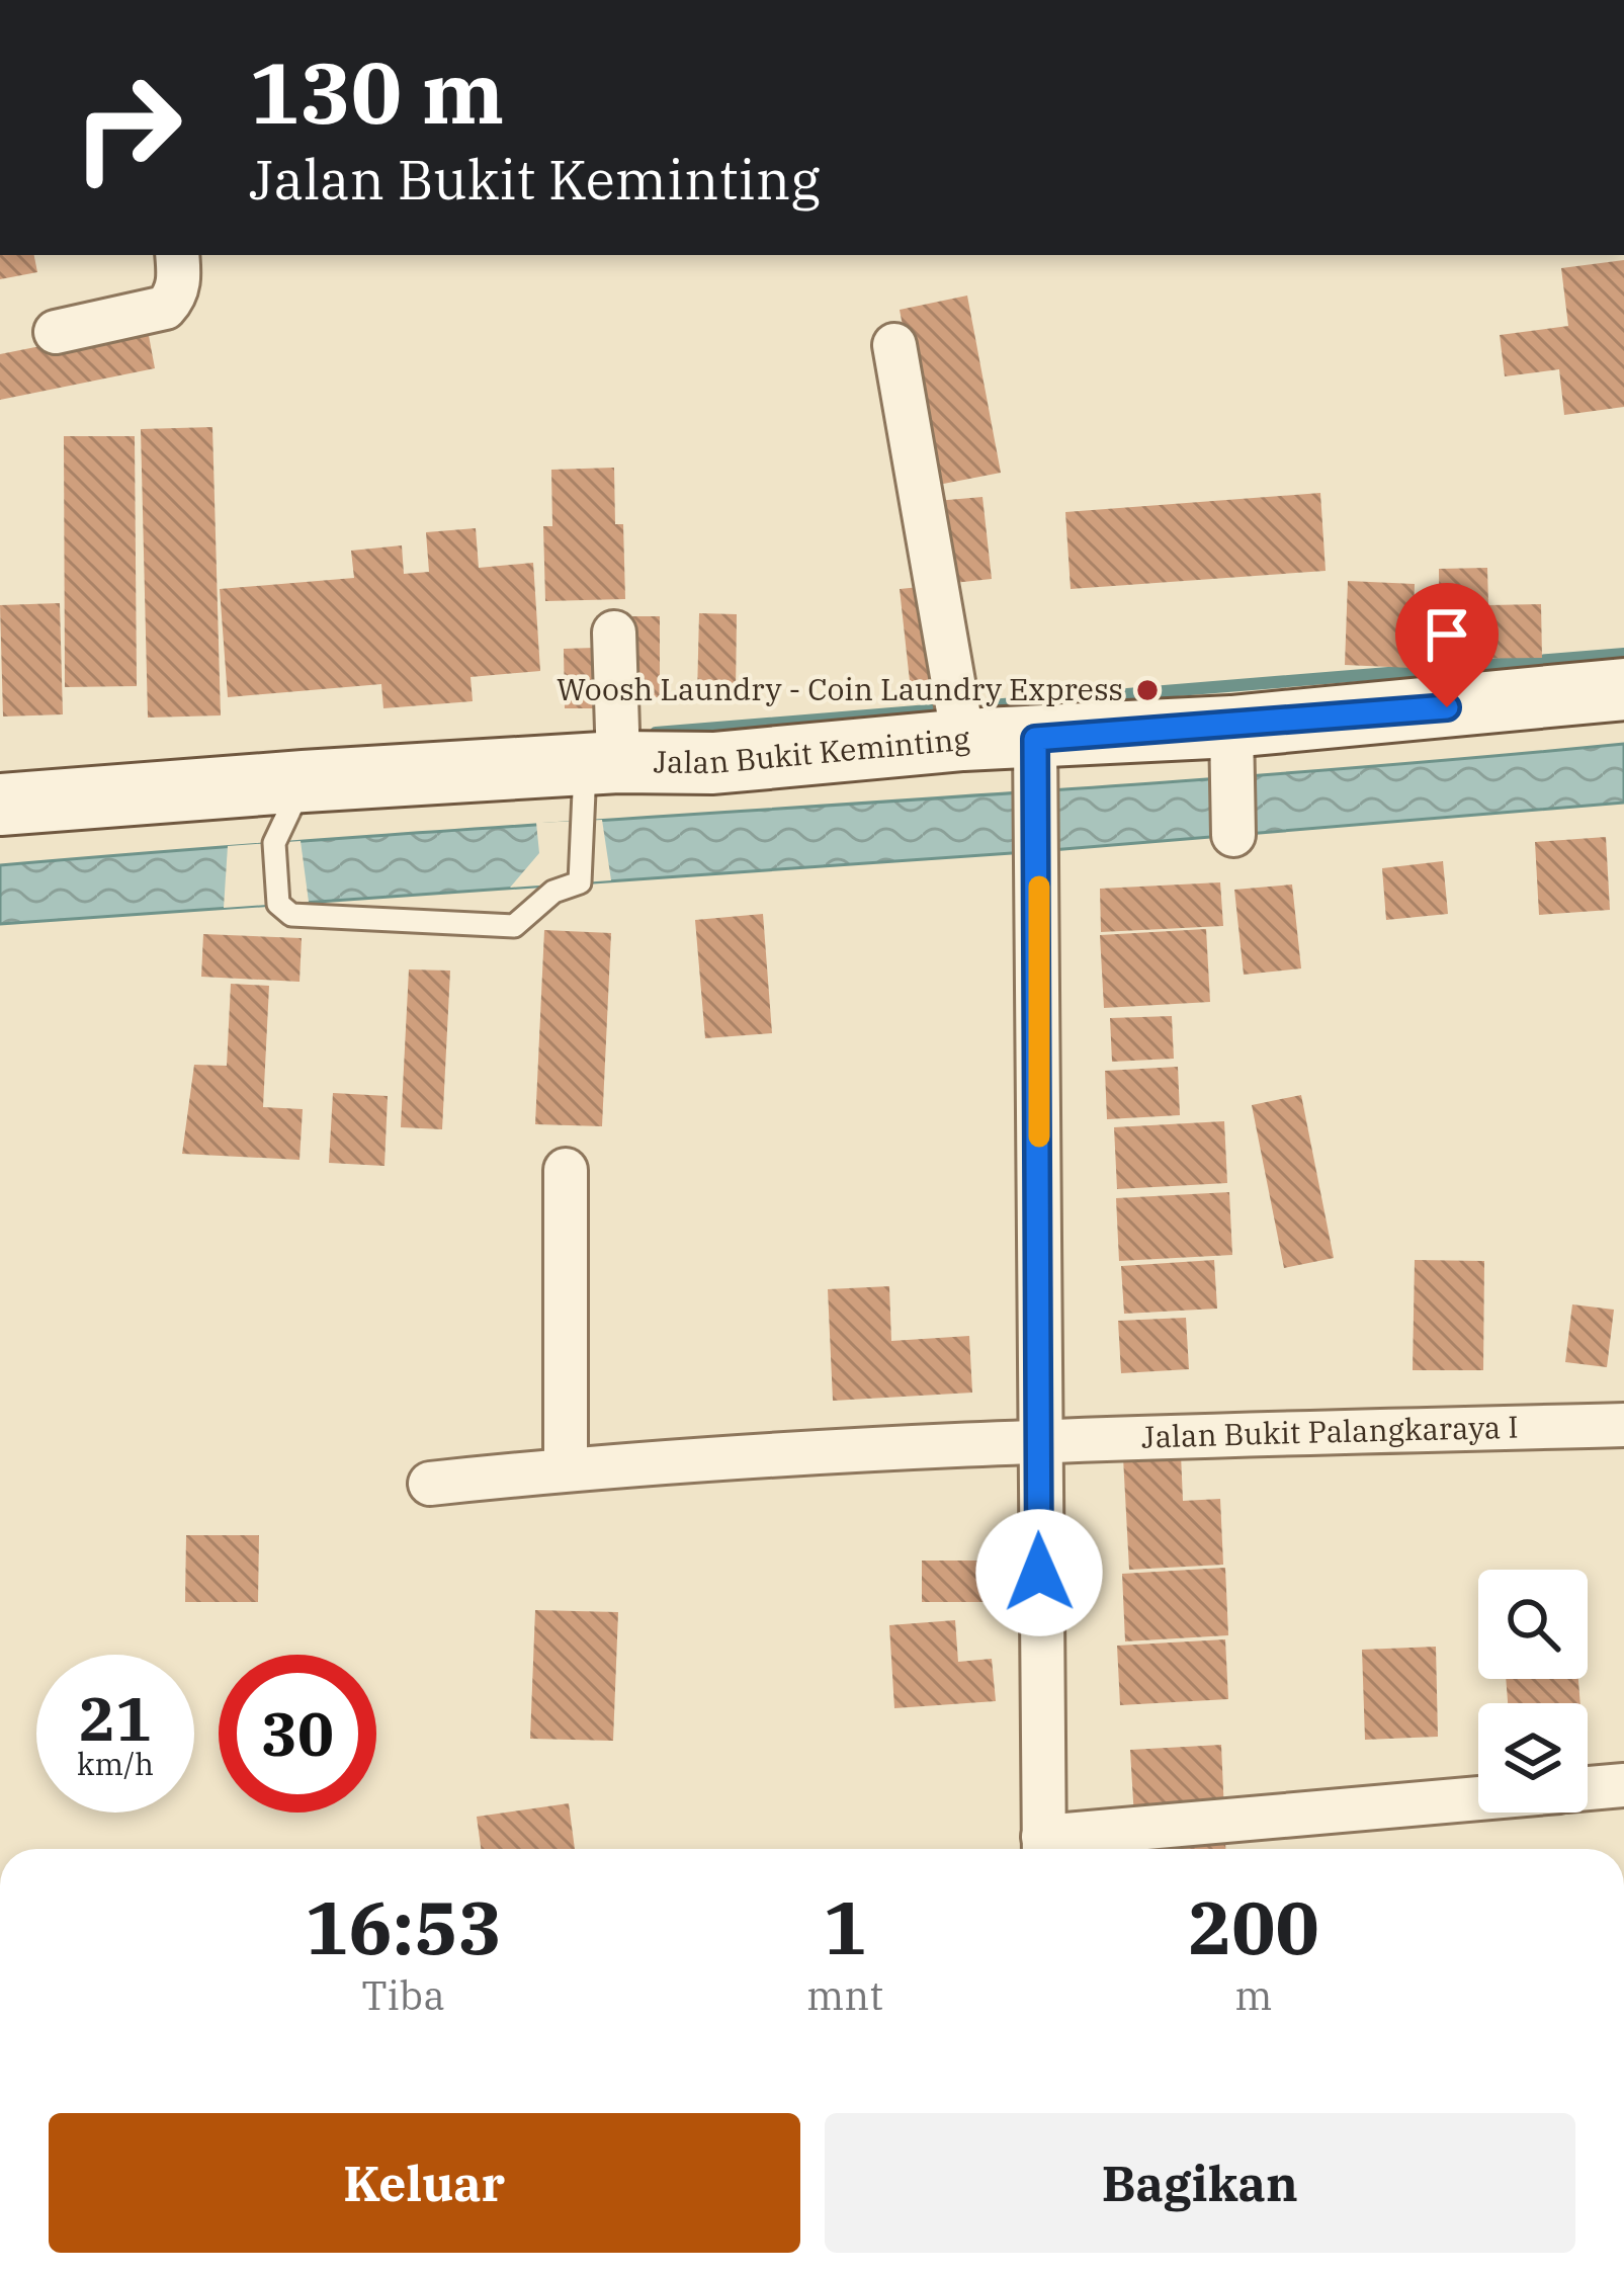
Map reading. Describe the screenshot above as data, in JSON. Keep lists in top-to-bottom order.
{
  "streets": {
    "main road": ["Jalan Bukit Keminting"],
    "street": ["Jalan Bukit Palangkaraya I"]
  },
  "places": ["Woosh Laundry - Coin Laundry Express"],
  "page": {
    "turn": ["130 m", "Jalan Bukit Keminting"],
    "speed": "21 km/h",
    "limit": "30",
    "eta": [
      "16:53",
      "Tiba",
      "1",
      "mnt",
      "200",
      "m"
    ],
    "buttons": ["Keluar", "Bagikan"]
  }
}
